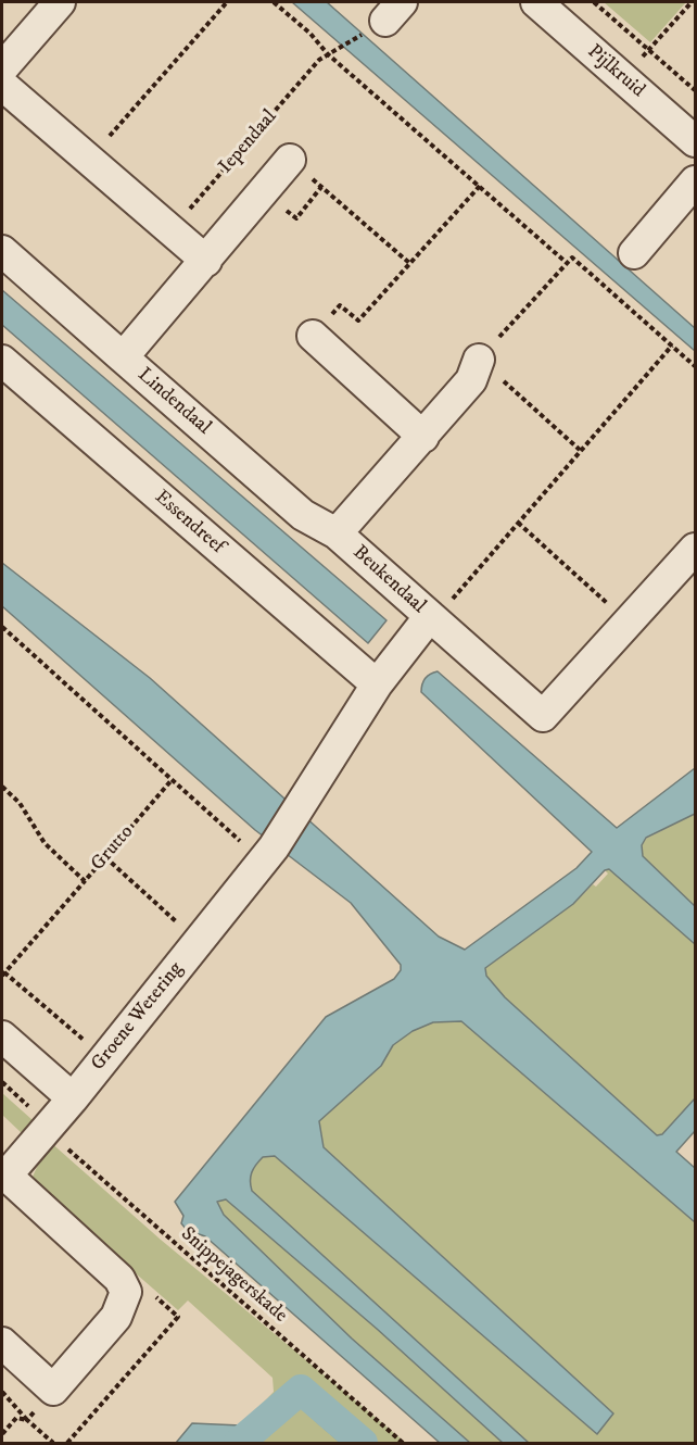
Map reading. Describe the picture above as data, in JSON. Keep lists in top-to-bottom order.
{
  "streets": {
    "street": [
      "Pijlkruid",
      "Lindendaal",
      "Essendreef",
      "Beukendaal",
      "Groene Wetering"
    ],
    "path": ["Iependaal", "Grutto", "Snippejagerskade"]
  },
  "crossings": [
    ["Lindendaal", "Beukendaal"],
    ["Essendreef", "Groene Wetering"],
    ["Beukendaal", "Groene Wetering"],
    ["Groene Wetering", "Snippejagerskade"]
  ]
}
